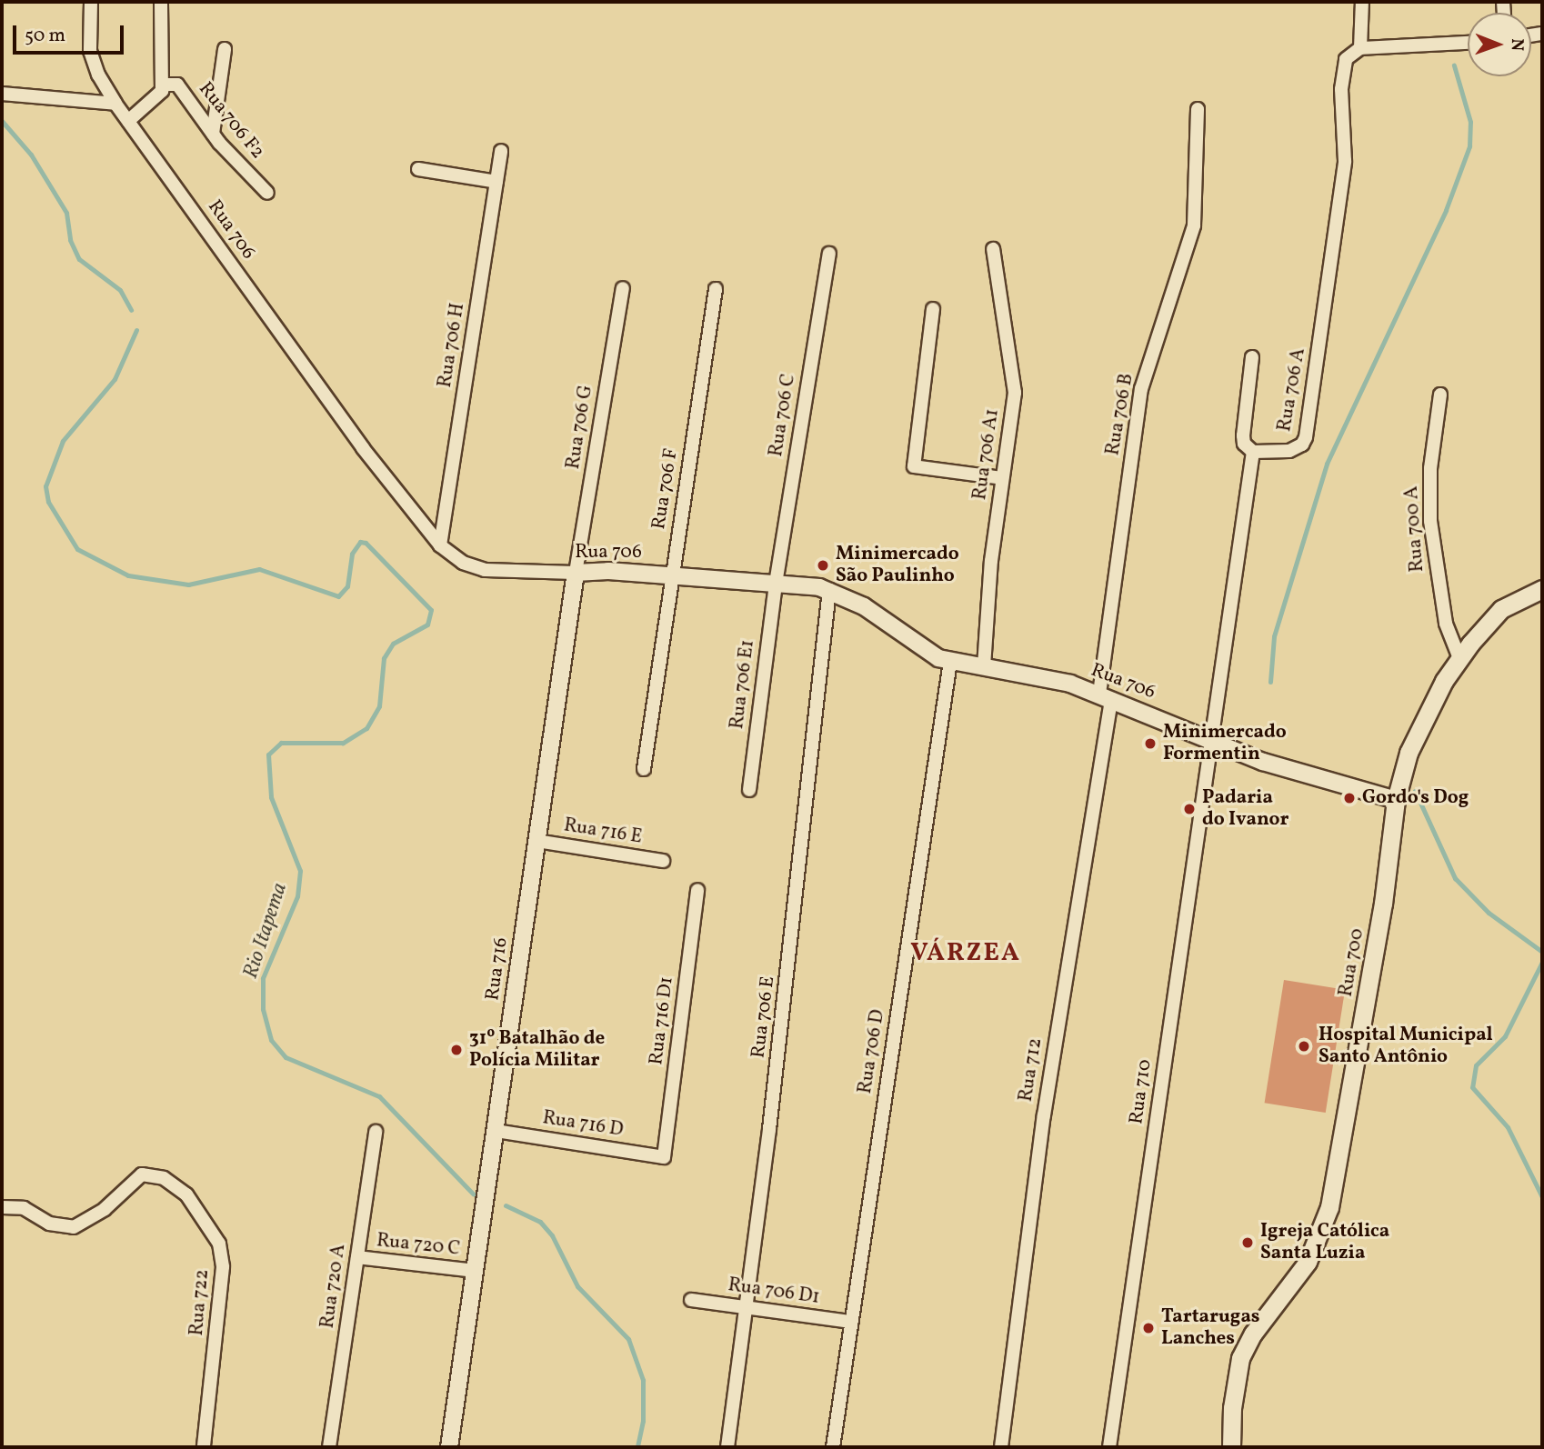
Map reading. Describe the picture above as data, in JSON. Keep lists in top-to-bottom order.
{
  "streets": {
    "main road": ["Rua 700"],
    "street": [
      "Rua 706 F2",
      "Rua 706",
      "Rua 706 H",
      "Rua 706 A",
      "Rua 706 B",
      "Rua 706 C",
      "Rua 706 G",
      "Rua 706 A1",
      "Rua 706 F",
      "Rua 700 A",
      "Rua 706 E1",
      "Rua 716 E",
      "Rua 716",
      "Rua 706 E",
      "Rua 716 D1",
      "Rua 706 D",
      "Rua 712",
      "Rua 710",
      "Rua 716 D",
      "Rua 720 C",
      "Rua 720 A",
      "Rua 706 D1",
      "Rua 722"
    ]
  },
  "crossings": [
    ["Rua 706", "Rua 706 H"],
    ["Rua 706", "Rua 706 B"],
    ["Rua 706", "Rua 706 C"],
    ["Rua 706", "Rua 706 G"],
    ["Rua 706", "Rua 706 A1"],
    ["Rua 706", "Rua 706 F"],
    ["Rua 706", "Rua 706 E1"],
    ["Rua 706", "Rua 700"],
    ["Rua 706", "Rua 716"],
    ["Rua 706", "Rua 706 E"],
    ["Rua 706", "Rua 706 D"],
    ["Rua 706", "Rua 712"],
    ["Rua 706", "Rua 710"],
    ["Rua 706 B", "Rua 712"],
    ["Rua 706 C", "Rua 706 E1"],
    ["Rua 706 G", "Rua 716"],
    ["Rua 700 A", "Rua 700"],
    ["Rua 716 E", "Rua 716"],
    ["Rua 716", "Rua 716 D"],
    ["Rua 716", "Rua 720 C"],
    ["Rua 706 E", "Rua 706 D1"],
    ["Rua 716 D1", "Rua 716 D"],
    ["Rua 706 D", "Rua 706 D1"],
    ["Rua 720 C", "Rua 720 A"]
  ],
  "districts": ["VÁRZEA"],
  "water": ["Rio Itapema"],
  "places": [
    "Minimercado São Paulinho",
    "Minimercado Formentin",
    "Gordo's Dog",
    "Padaria do Ivanor",
    "Hospital Municipal Santo Antônio",
    "31º Batalhão de Polícia Militar",
    "Igreja Católica Santa Luzia",
    "Tartarugas Lanches"
  ],
  "scale_bar": "50 m",
  "north": "right"
}
